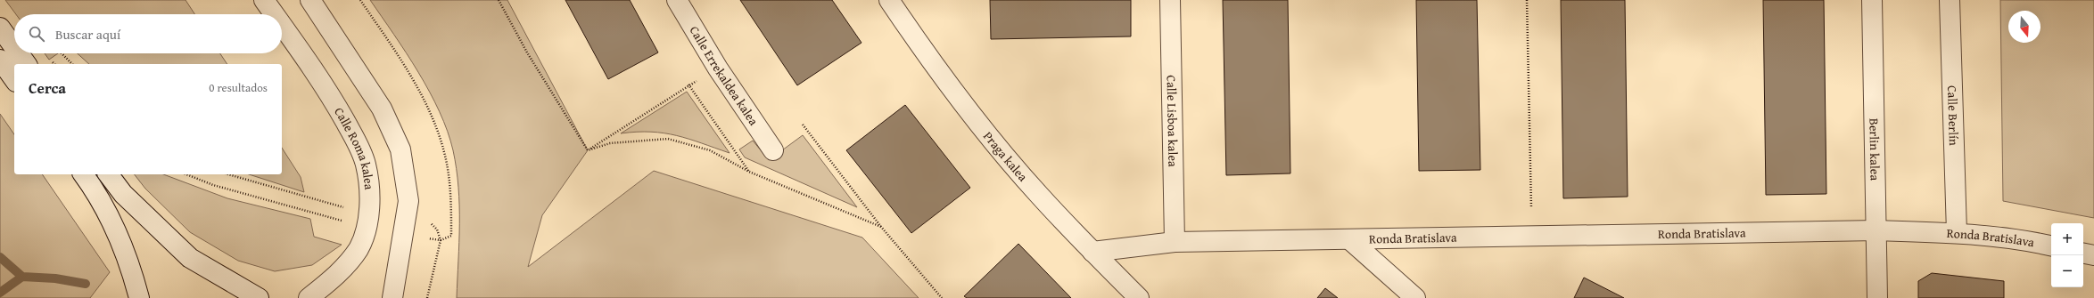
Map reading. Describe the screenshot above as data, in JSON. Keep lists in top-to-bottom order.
{
  "streets": {
    "street": [
      "Calle Errekaldea kalea",
      "Calle Berlín",
      "Calle Lisboa kalea",
      "Berlin kalea",
      "Calle Roma kalea",
      "Praga kalea",
      "Ronda Bratislava"
    ]
  },
  "crossings": [
    ["Calle Berlín", "Ronda Bratislava"],
    ["Calle Lisboa kalea", "Ronda Bratislava"],
    ["Berlin kalea", "Ronda Bratislava"],
    ["Praga kalea", "Ronda Bratislava"]
  ],
  "north": "bottom",
  "page": {
    "search": "Buscar aquí",
    "heading": ["Cerca", "0 resultados"],
    "map_buttons": ["+", "−"]
  }
}
